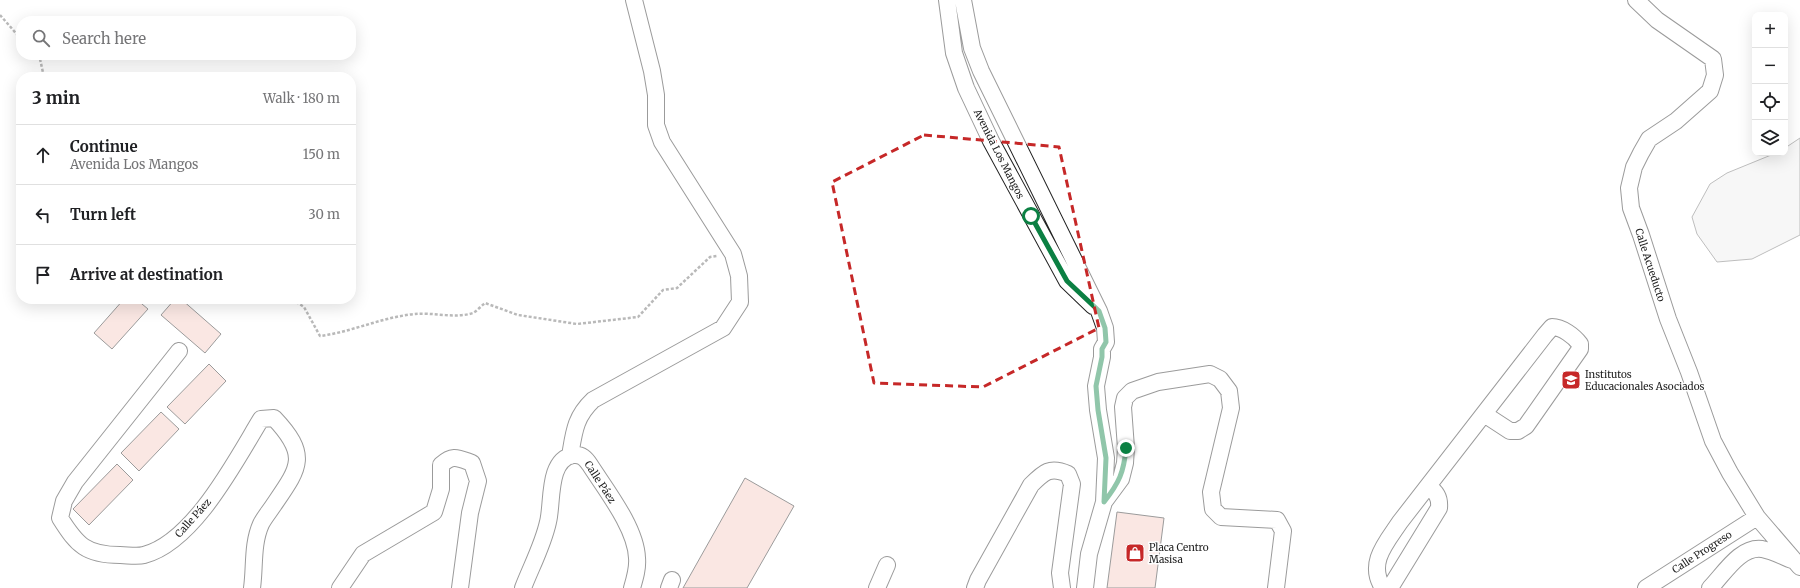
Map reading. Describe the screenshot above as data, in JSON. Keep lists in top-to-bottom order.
{
  "streets": {
    "street": [
      "Avenida Los Mangos",
      "Calle Acueducto",
      "Calle Páez",
      "Calle Progreso"
    ]
  },
  "crossings": [
    ["Calle Acueducto", "Calle Progreso"]
  ],
  "places": {
    "school or university": ["Institutos Educacionales Asociados"],
    "shop": ["Placa Centro Masisa"]
  },
  "page": {
    "map_buttons": ["+", "−"],
    "search": "Search here",
    "heading": ["3 min", "Walk · 180 m"],
    "list": [
      ["Continue", "Avenida Los Mangos", "150 m"],
      ["Turn left", "30 m"],
      "Arrive at destination"
    ]
  }
}
